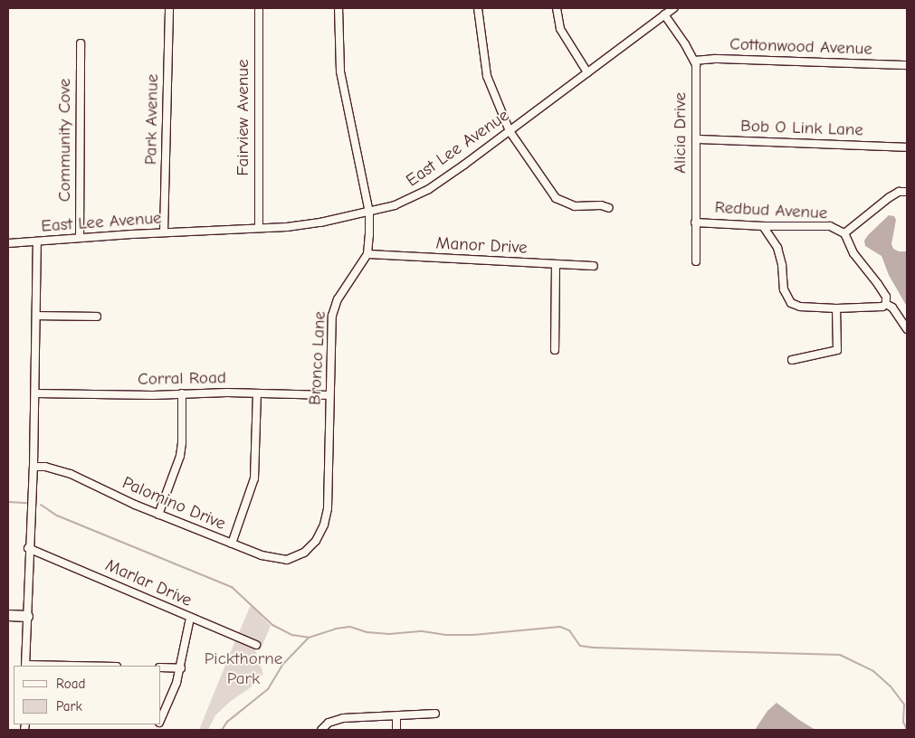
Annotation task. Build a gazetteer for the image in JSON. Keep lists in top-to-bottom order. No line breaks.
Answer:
{"streets":{"street":["Cottonwood Avenue","Fairview Avenue","Park Avenue","Bob O Link Lane","Alicia Drive","Community Cove","East Lee Avenue","Redbud Avenue","Manor Drive","Bronco Lane","Corral Road","Palomino Drive","Marlar Drive"]},"crossings":[["Cottonwood Avenue","Alicia Drive"],["Fairview Avenue","East Lee Avenue"],["Park Avenue","East Lee Avenue"],["Bob O Link Lane","Alicia Drive"],["Alicia Drive","Redbud Avenue"],["Community Cove","East Lee Avenue"],["East Lee Avenue","Bronco Lane"],["Manor Drive","Bronco Lane"],["Bronco Lane","Corral Road"],["Bronco Lane","Palomino Drive"]],"parks":["Pickthorne Park"],"legend":["Road","Park"]}
